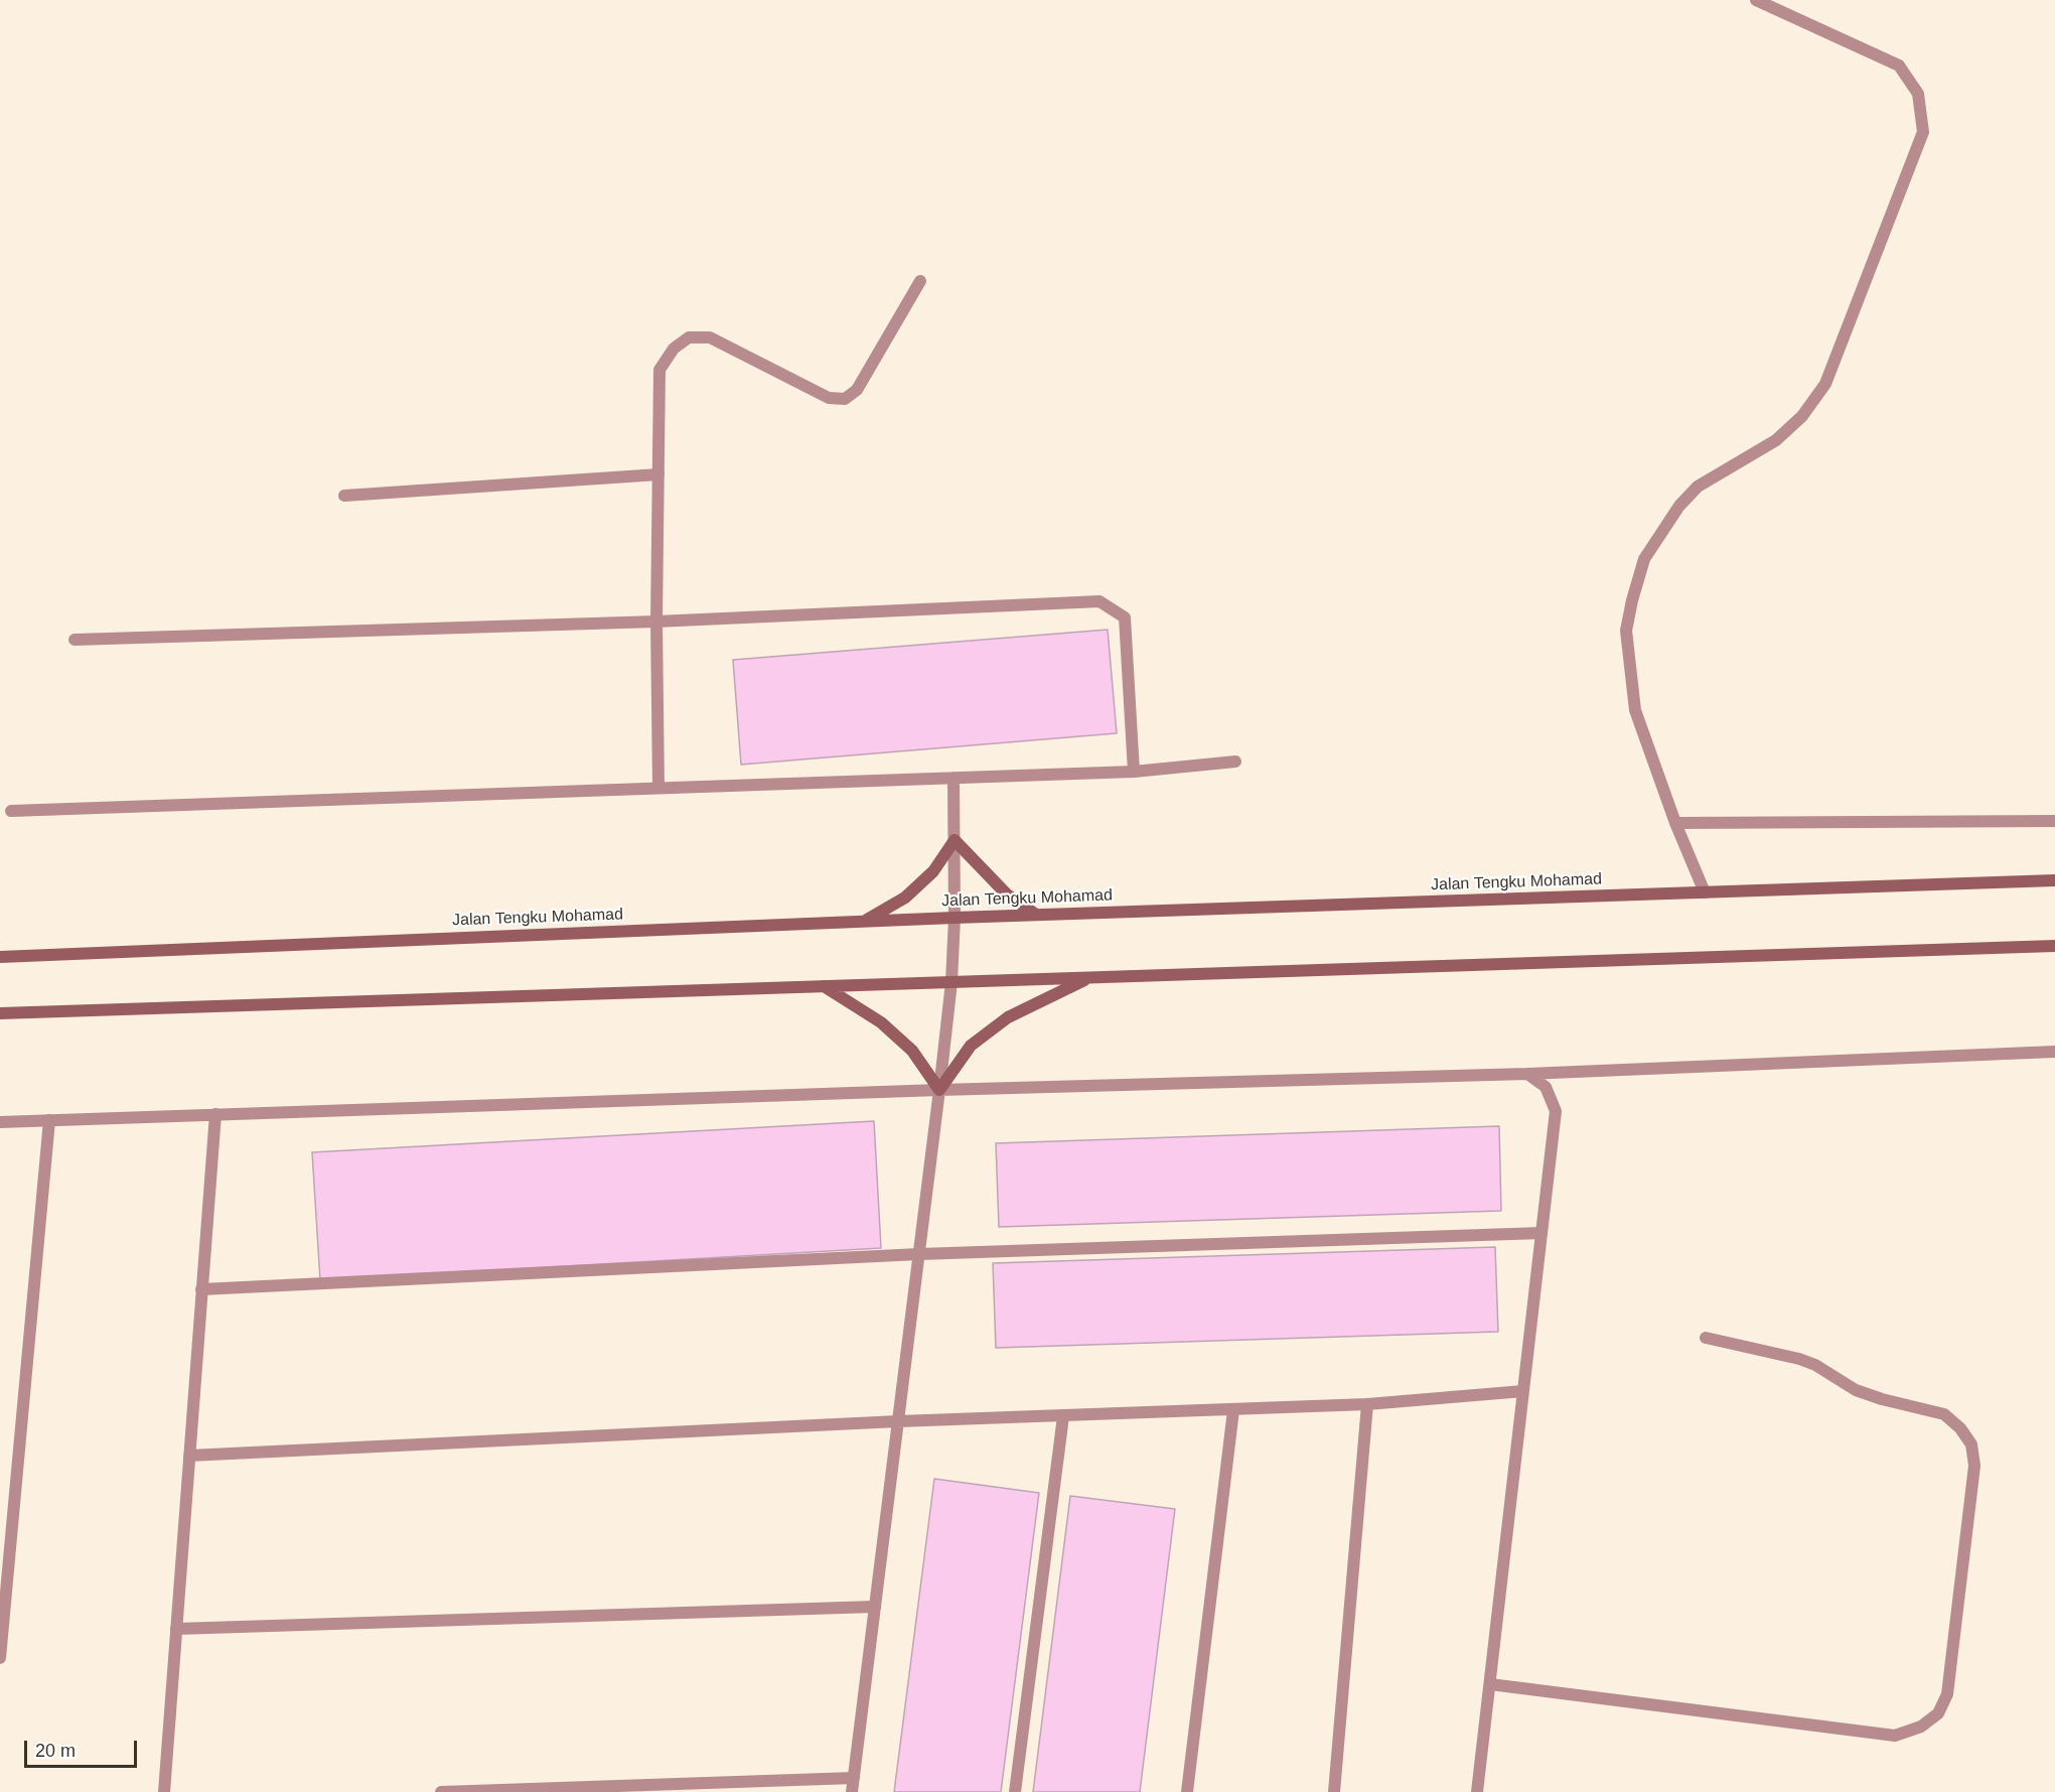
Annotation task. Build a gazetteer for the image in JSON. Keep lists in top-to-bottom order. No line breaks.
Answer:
{"streets":{"main road":["Jalan Tengku Mohamad"]},"scale_bar":"20 m"}
